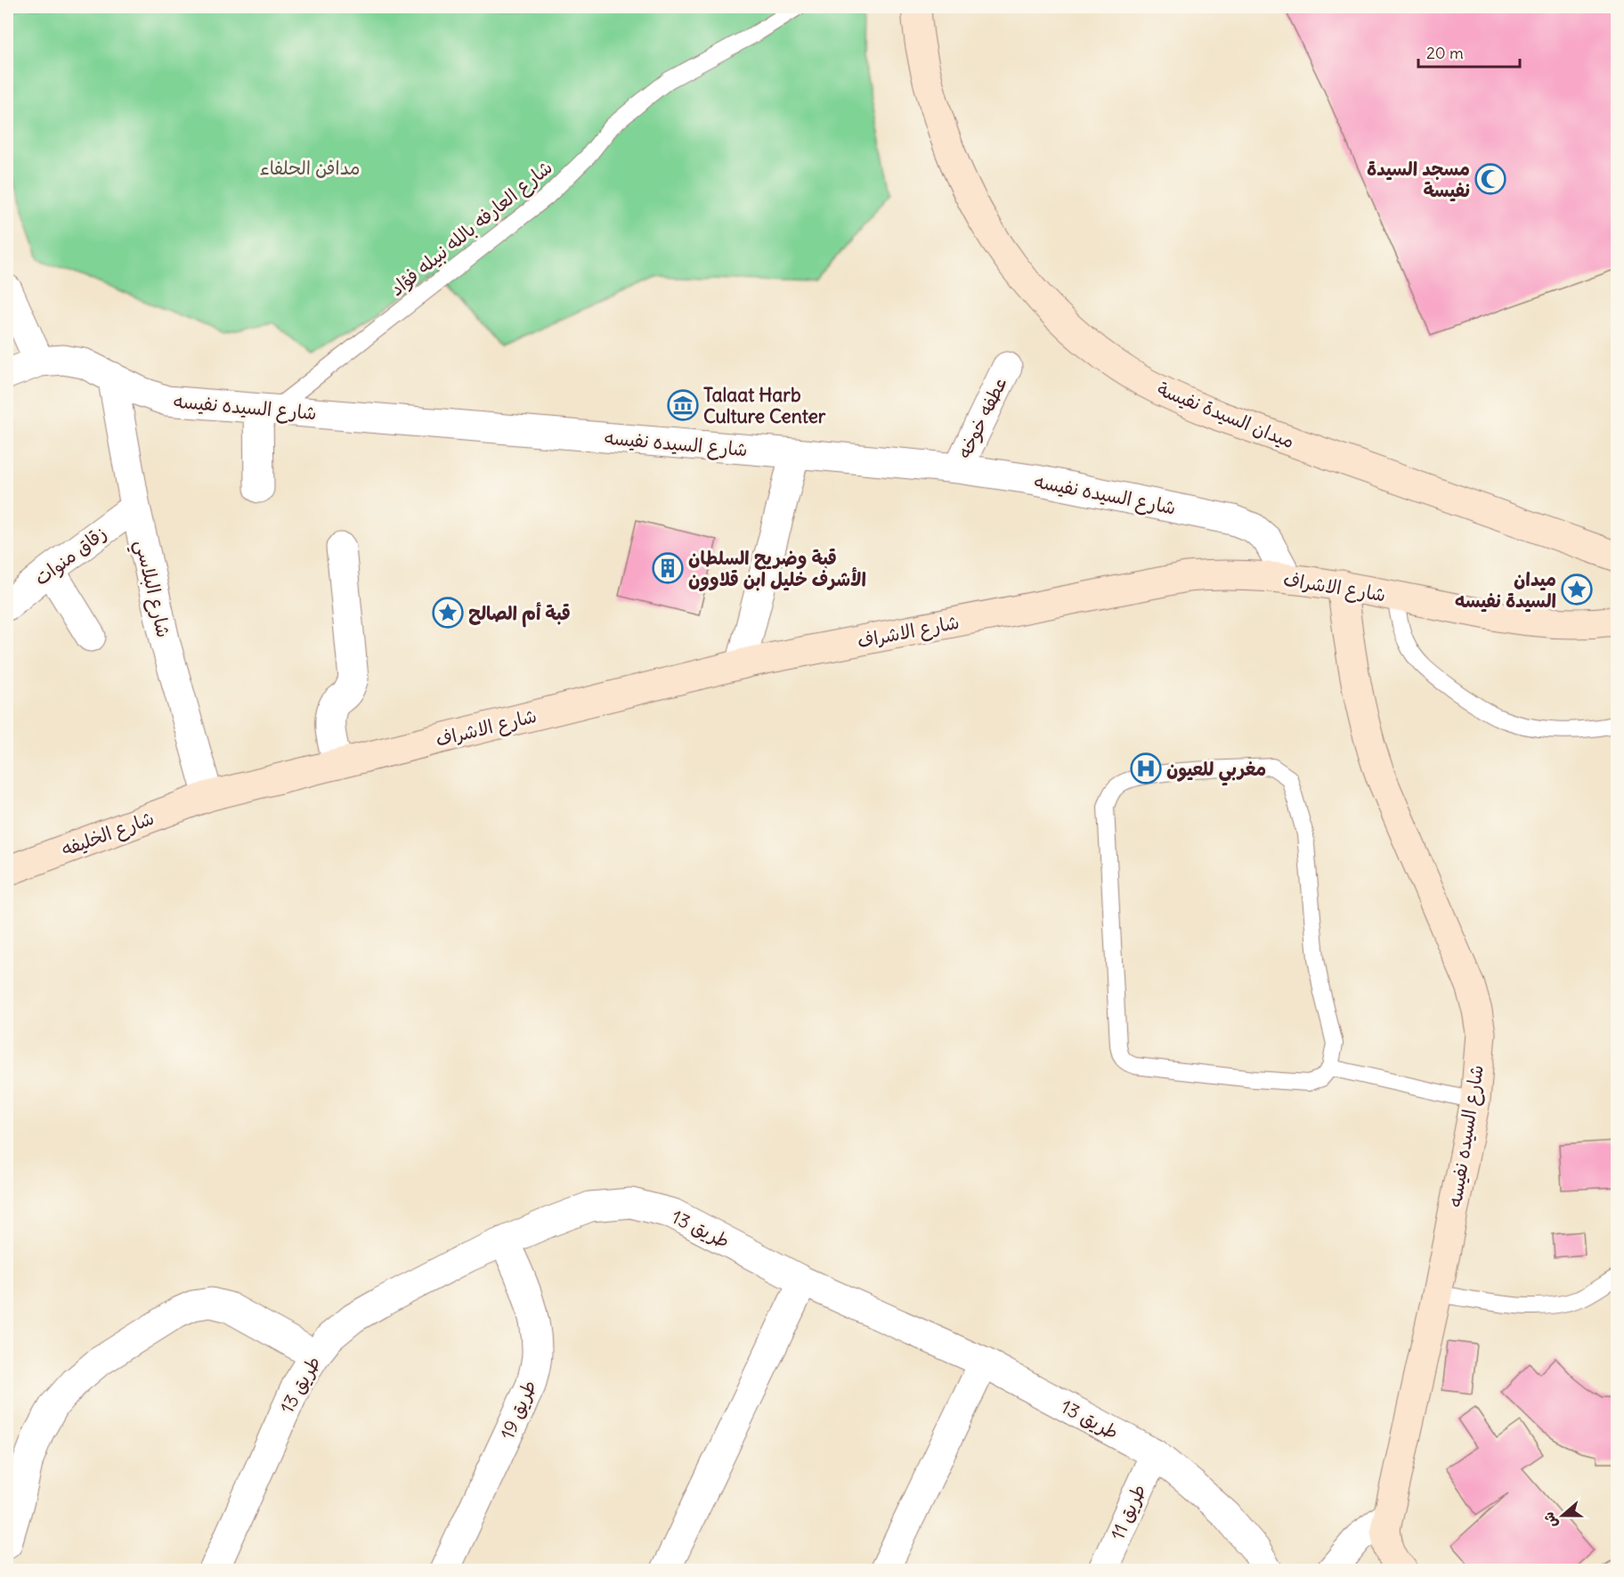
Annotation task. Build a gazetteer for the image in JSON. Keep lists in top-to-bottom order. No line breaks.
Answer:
{"streets":{"street":["شارع السيده نفيسه","ميدان السيدة نفيسة","عطفه خوخه","زقاق منوات","شارع الاشراف","شارع البلاسي","شارع الخليفه","طريق 13","طريق 19","طريق 11"],"lane":["شارع العارفه بالله نبيله فؤاد"]},"crossings":[["شارع العارفه بالله نبيله فؤاد","شارع السيده نفيسه"],["شارع السيده نفيسه","عطفه خوخه"],["شارع السيده نفيسه","شارع الاشراف"],["شارع السيده نفيسه","شارع البلاسي"],["زقاق منوات","شارع البلاسي"],["شارع الاشراف","شارع البلاسي"],["شارع الاشراف","شارع الخليفه"],["شارع البلاسي","شارع الخليفه"],["طريق 13","طريق 19"],["طريق 13","طريق 11"]],"parks":["مدافن الحلفاء"],"places":{"mosque":["مسجد السيدة نفيسة"],"museum":["Talaat Harb Culture Center"],"building":["قبة وضريح السلطان الأشرف خليل ابن قلاوون"],"place":["ميدان السيدة نفيسه","قبة أم الصالح"],"hospital":["مغربي للعيون"]},"scale_bar":"20 m","north":"left"}
